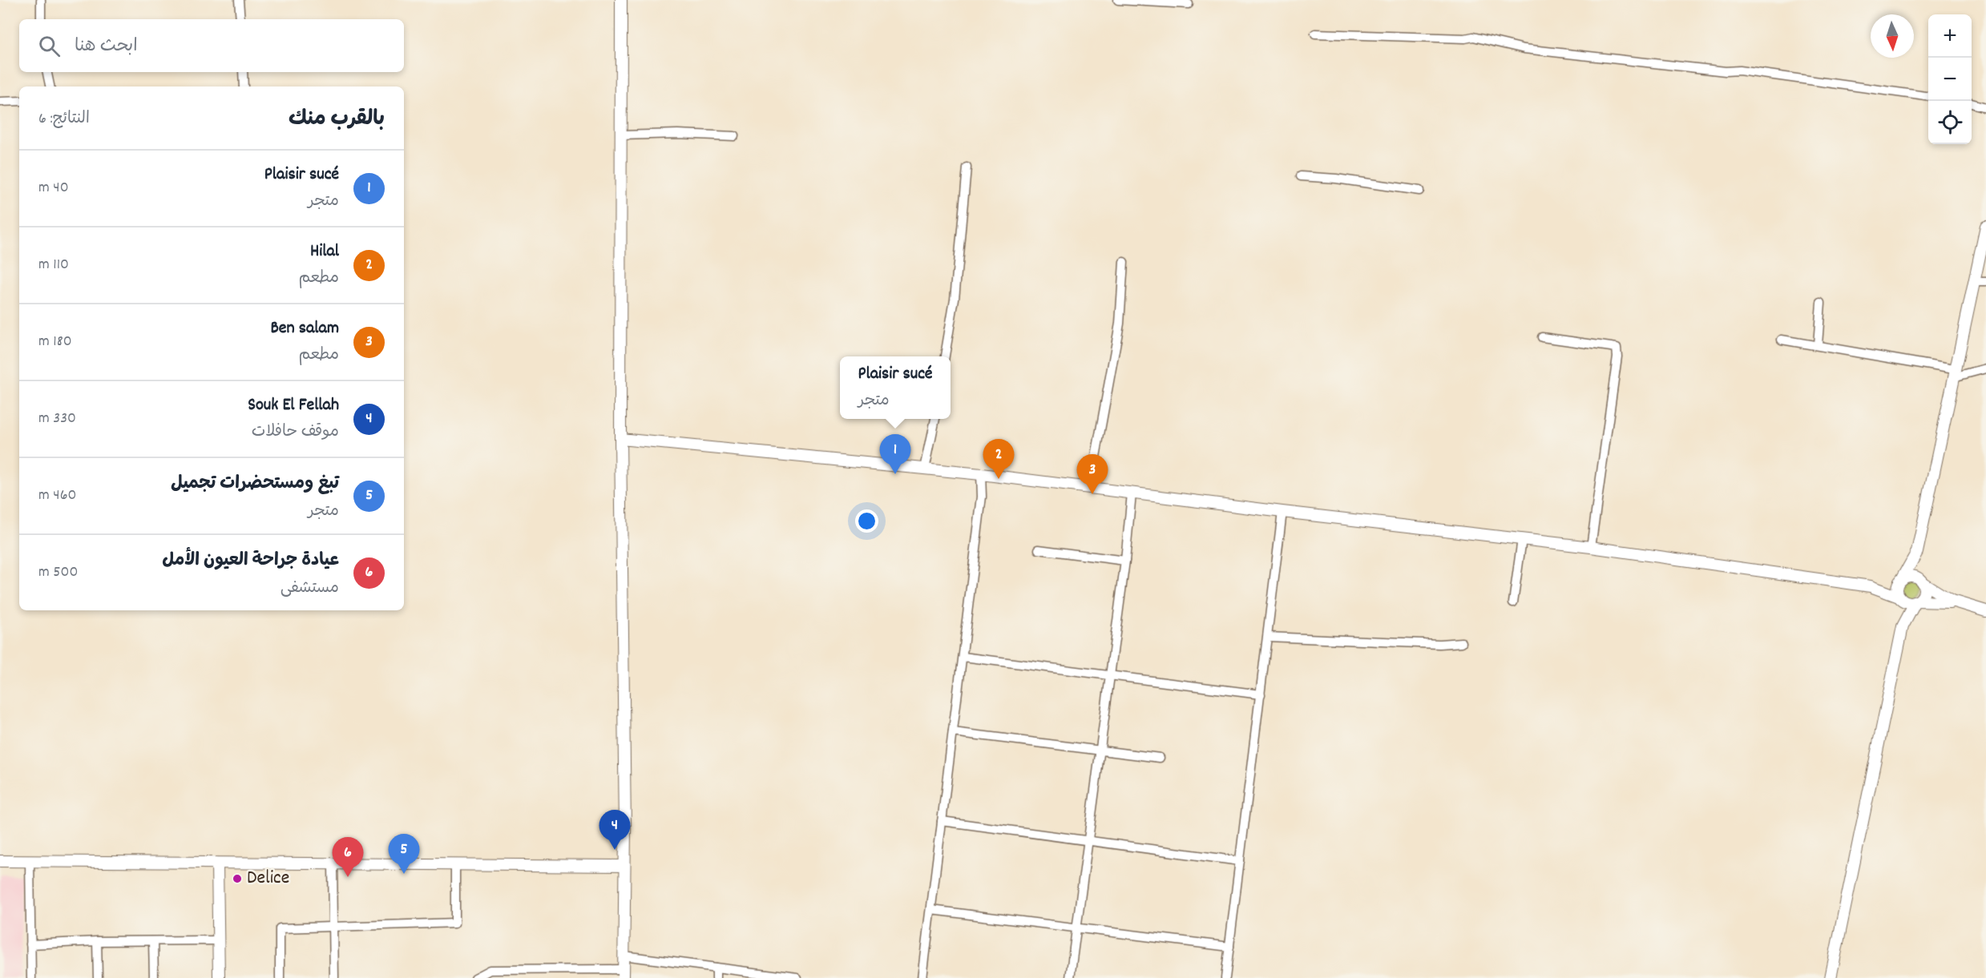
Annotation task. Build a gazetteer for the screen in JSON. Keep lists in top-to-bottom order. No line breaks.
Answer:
{"places":["Delice"],"north":"bottom","page":{"map_buttons":["+","−"],"search":"ابحث هنا","heading":["بالقرب منك","النتائج: 6"],"list":[{"mark":"1","name":"Plaisir sucé","note":"متجر","value":"40 m"},{"mark":"2","name":"Hilal","note":"مطعم","value":"110 m"},{"mark":"3","name":"Ben salam","note":"مطعم","value":"180 m"},{"mark":"4","name":"Souk El Fellah","note":"موقف حافلات","value":"330 m"},{"mark":"5","name":"تبغ ومستحضرات تجميل","note":"متجر","value":"460 m"},{"mark":"6","name":"عيادة جراحة العيون الأمل","note":"مستشفى","value":"500 m"}],"popup":["Plaisir sucé","متجر"],"pins":["1","2","3","4","5","6"]}}
